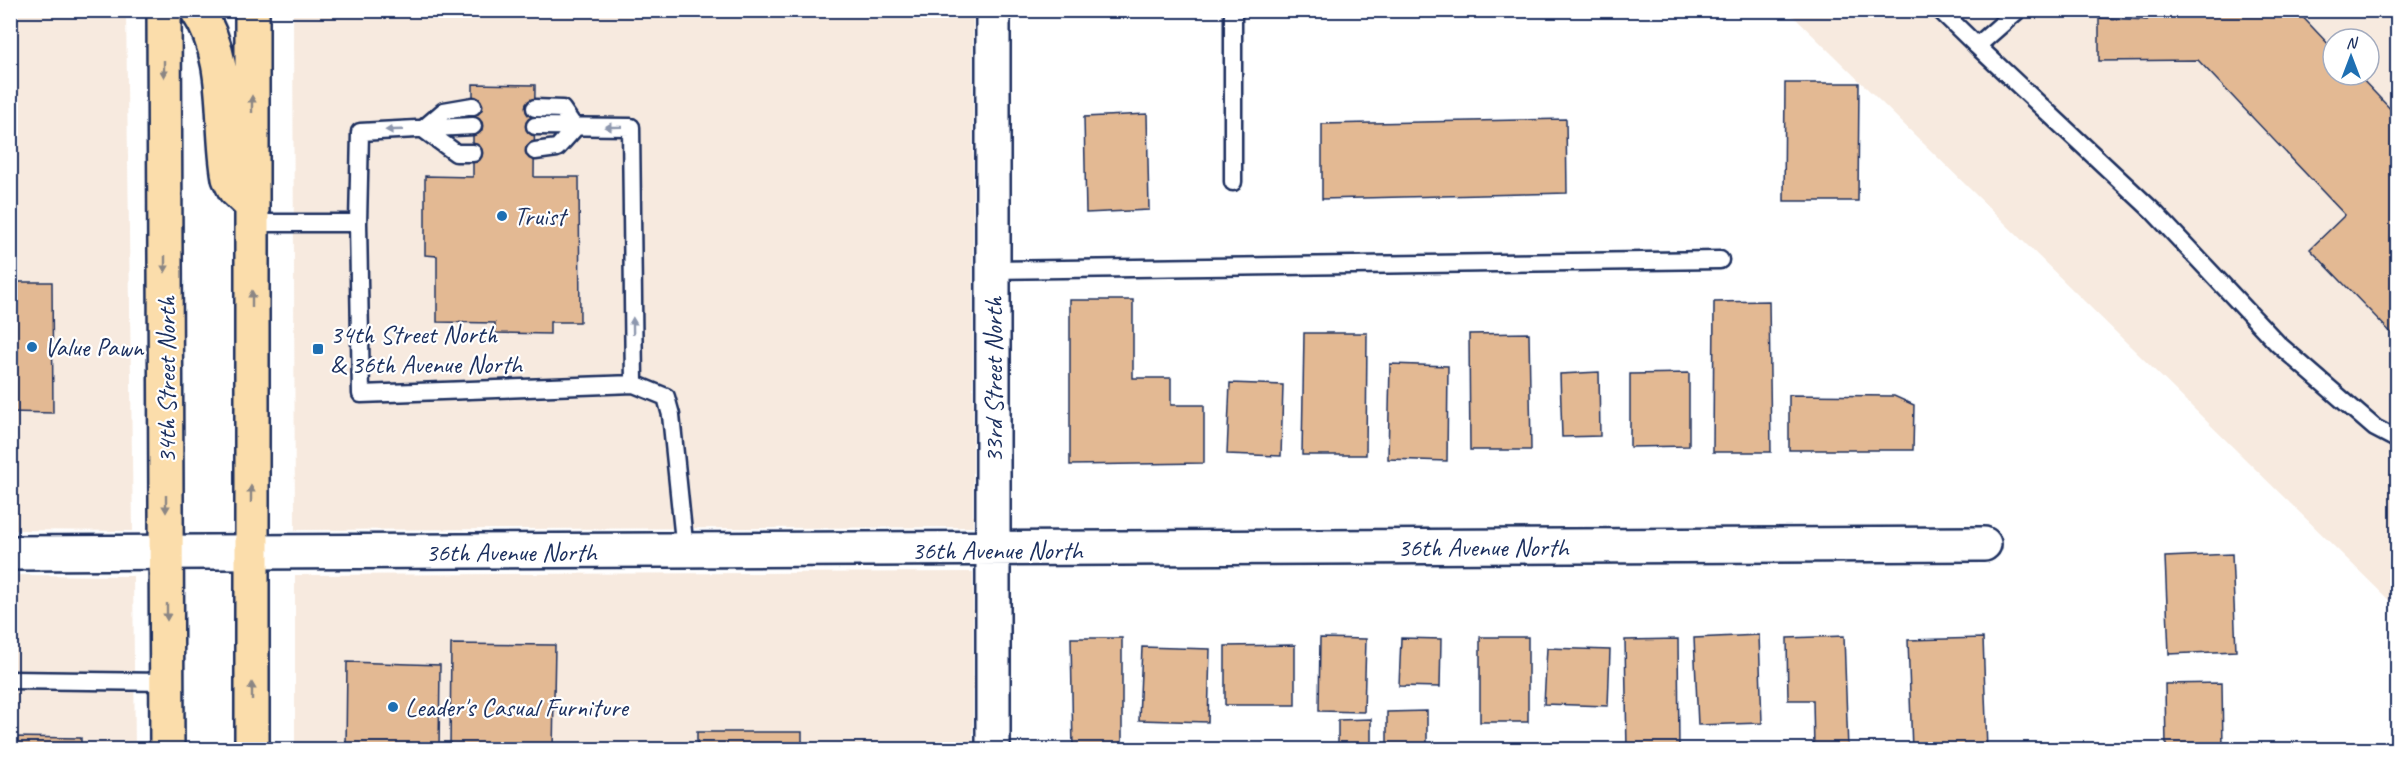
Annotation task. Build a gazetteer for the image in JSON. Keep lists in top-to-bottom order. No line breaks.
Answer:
{"streets":{"highway":["34th Street North"],"street":["33rd Street North","36th Avenue North"]},"crossings":[["34th Street North","36th Avenue North"],["33rd Street North","36th Avenue North"]],"places":{"other":["Truist","Value Pawn","Leader's Casual Furniture"],"transit":["34th Street North & 36th Avenue North"]},"north":"top"}
